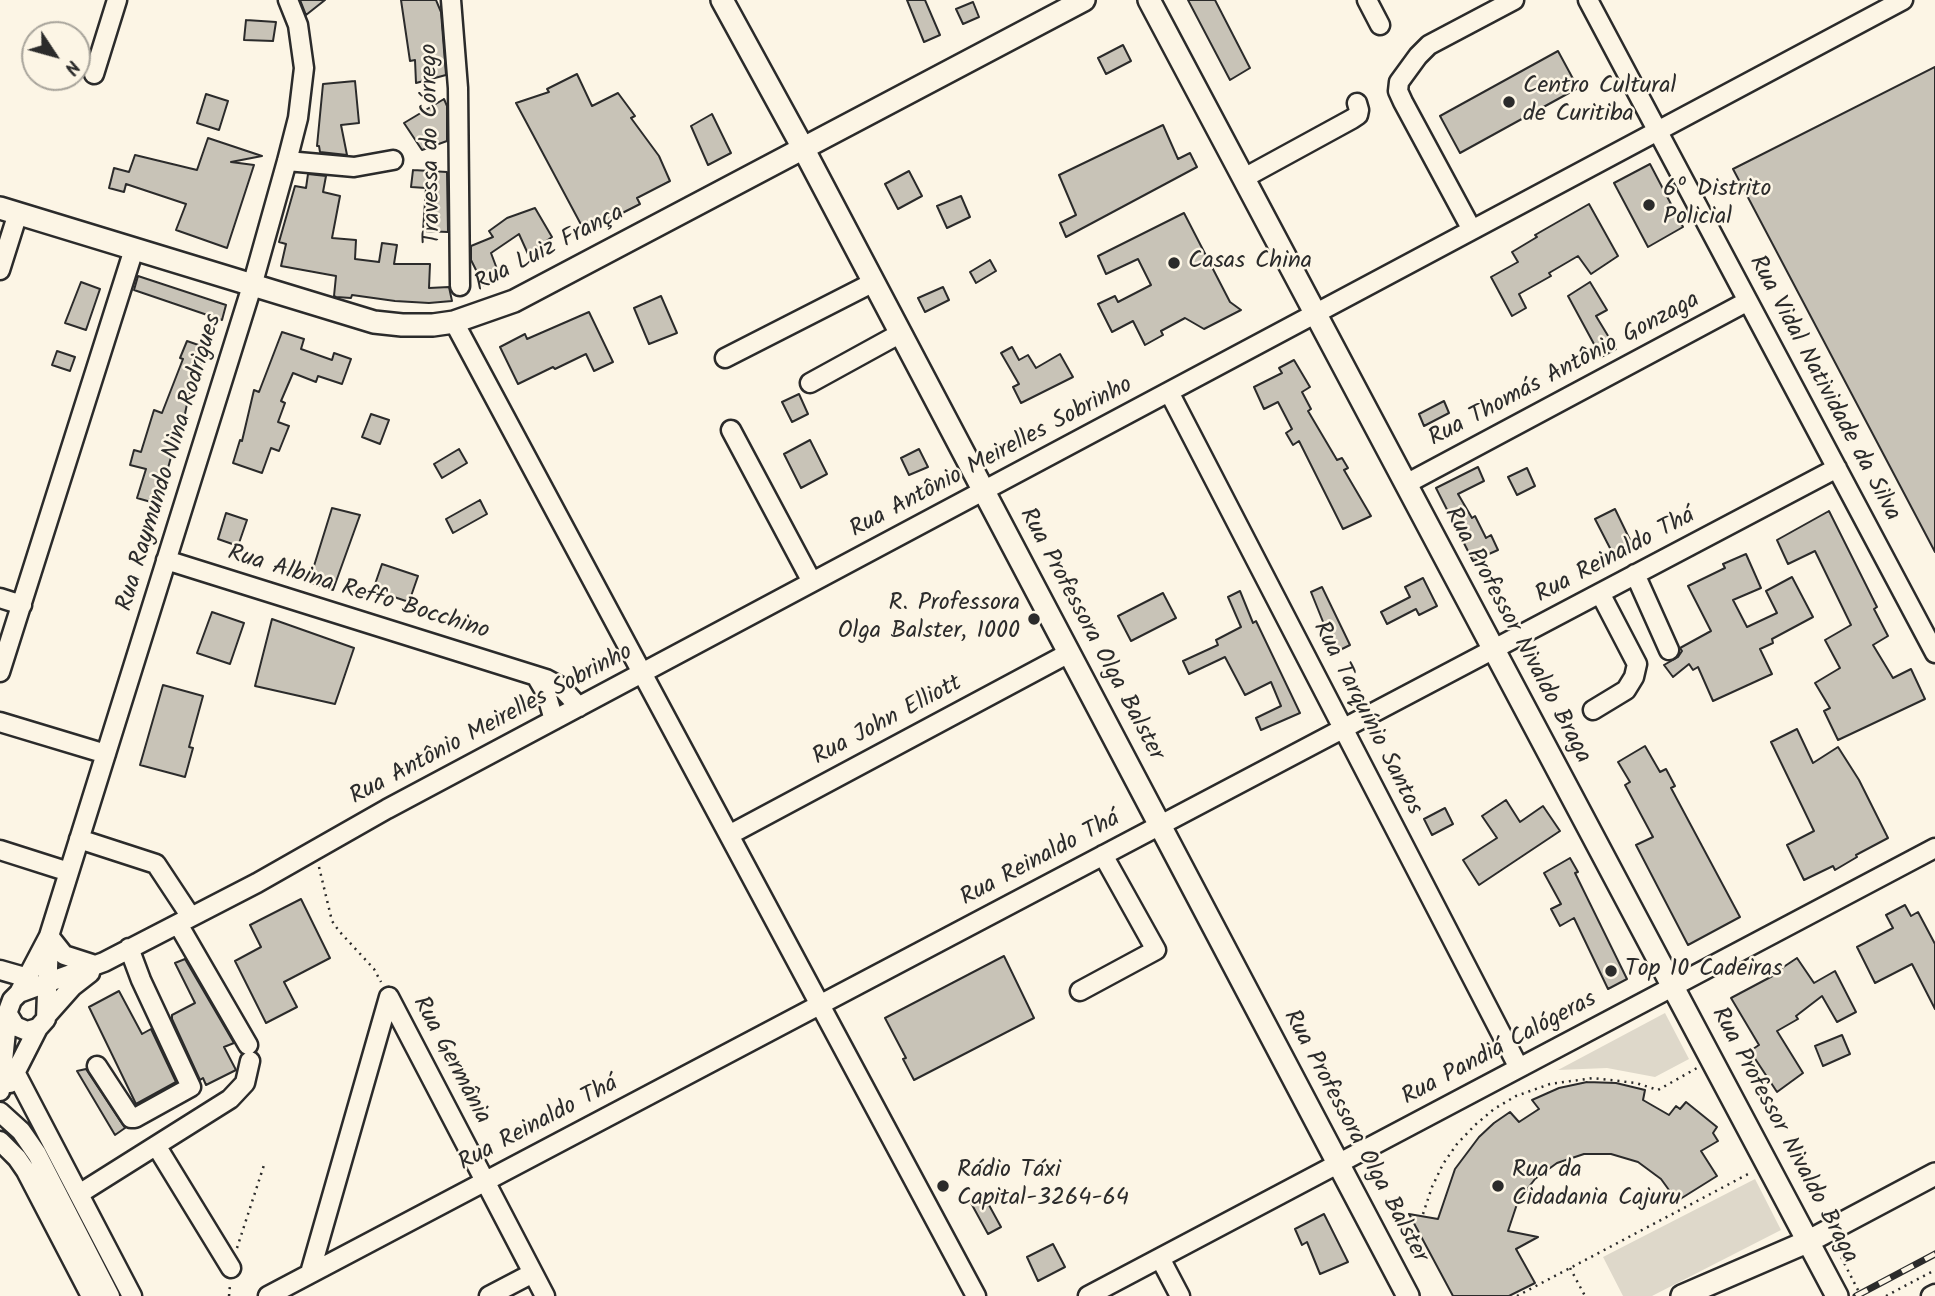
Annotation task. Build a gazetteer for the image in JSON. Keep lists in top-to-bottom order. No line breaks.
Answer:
{"streets":{"main road":["Rua Luiz França","Rua Professora Olga Balster","Rua Professor Nivaldo Braga"],"street":["Travessa do Córrego","Rua Thomás Antônio Gonzaga","Rua Vidal Natividade da Silva","Rua Antônio Meirelles Sobrinho","Rua Raymundo Nina Rodrigues","Rua Reinaldo Thá","Rua Albina Reffo Bocchino","Rua Tarquínio Santos","Rua John Elliott","Rua Pandiá Calógeras","Rua Germânia"]},"crossings":[["Rua Luiz França","Rua Raymundo Nina Rodrigues"],["Rua Luiz França","Rua Professora Olga Balster"],["Rua Thomás Antônio Gonzaga","Rua Vidal Natividade da Silva"],["Rua Thomás Antônio Gonzaga","Rua Professor Nivaldo Braga"],["Rua Vidal Natividade da Silva","Rua Antônio Meirelles Sobrinho"],["Rua Vidal Natividade da Silva","Rua Reinaldo Thá"],["Rua Antônio Meirelles Sobrinho","Rua Raymundo Nina Rodrigues"],["Rua Antônio Meirelles Sobrinho","Rua Albina Reffo Bocchino"],["Rua Antônio Meirelles Sobrinho","Rua Professora Olga Balster"],["Rua Antônio Meirelles Sobrinho","Rua Professor Nivaldo Braga"],["Rua Antônio Meirelles Sobrinho","Rua Tarquínio Santos"],["Rua Raymundo Nina Rodrigues","Rua Albina Reffo Bocchino"],["Rua Reinaldo Thá","Rua Professora Olga Balster"],["Rua Reinaldo Thá","Rua Professor Nivaldo Braga"],["Rua Reinaldo Thá","Rua Tarquínio Santos"],["Rua Reinaldo Thá","Rua Germânia"],["Rua Professora Olga Balster","Rua John Elliott"],["Rua Professora Olga Balster","Rua Pandiá Calógeras"],["Rua Professor Nivaldo Braga","Rua Pandiá Calógeras"],["Rua Tarquínio Santos","Rua Pandiá Calógeras"]],"places":["Centro Cultural de Curitiba","6º Distrito Policial","Casas China","R. Professora Olga Balster, 1000","Top 10 Cadeiras","Rádio Táxi Capital-3264-64","Rua da Cidadania Cajuru"],"north":"bottom right"}
